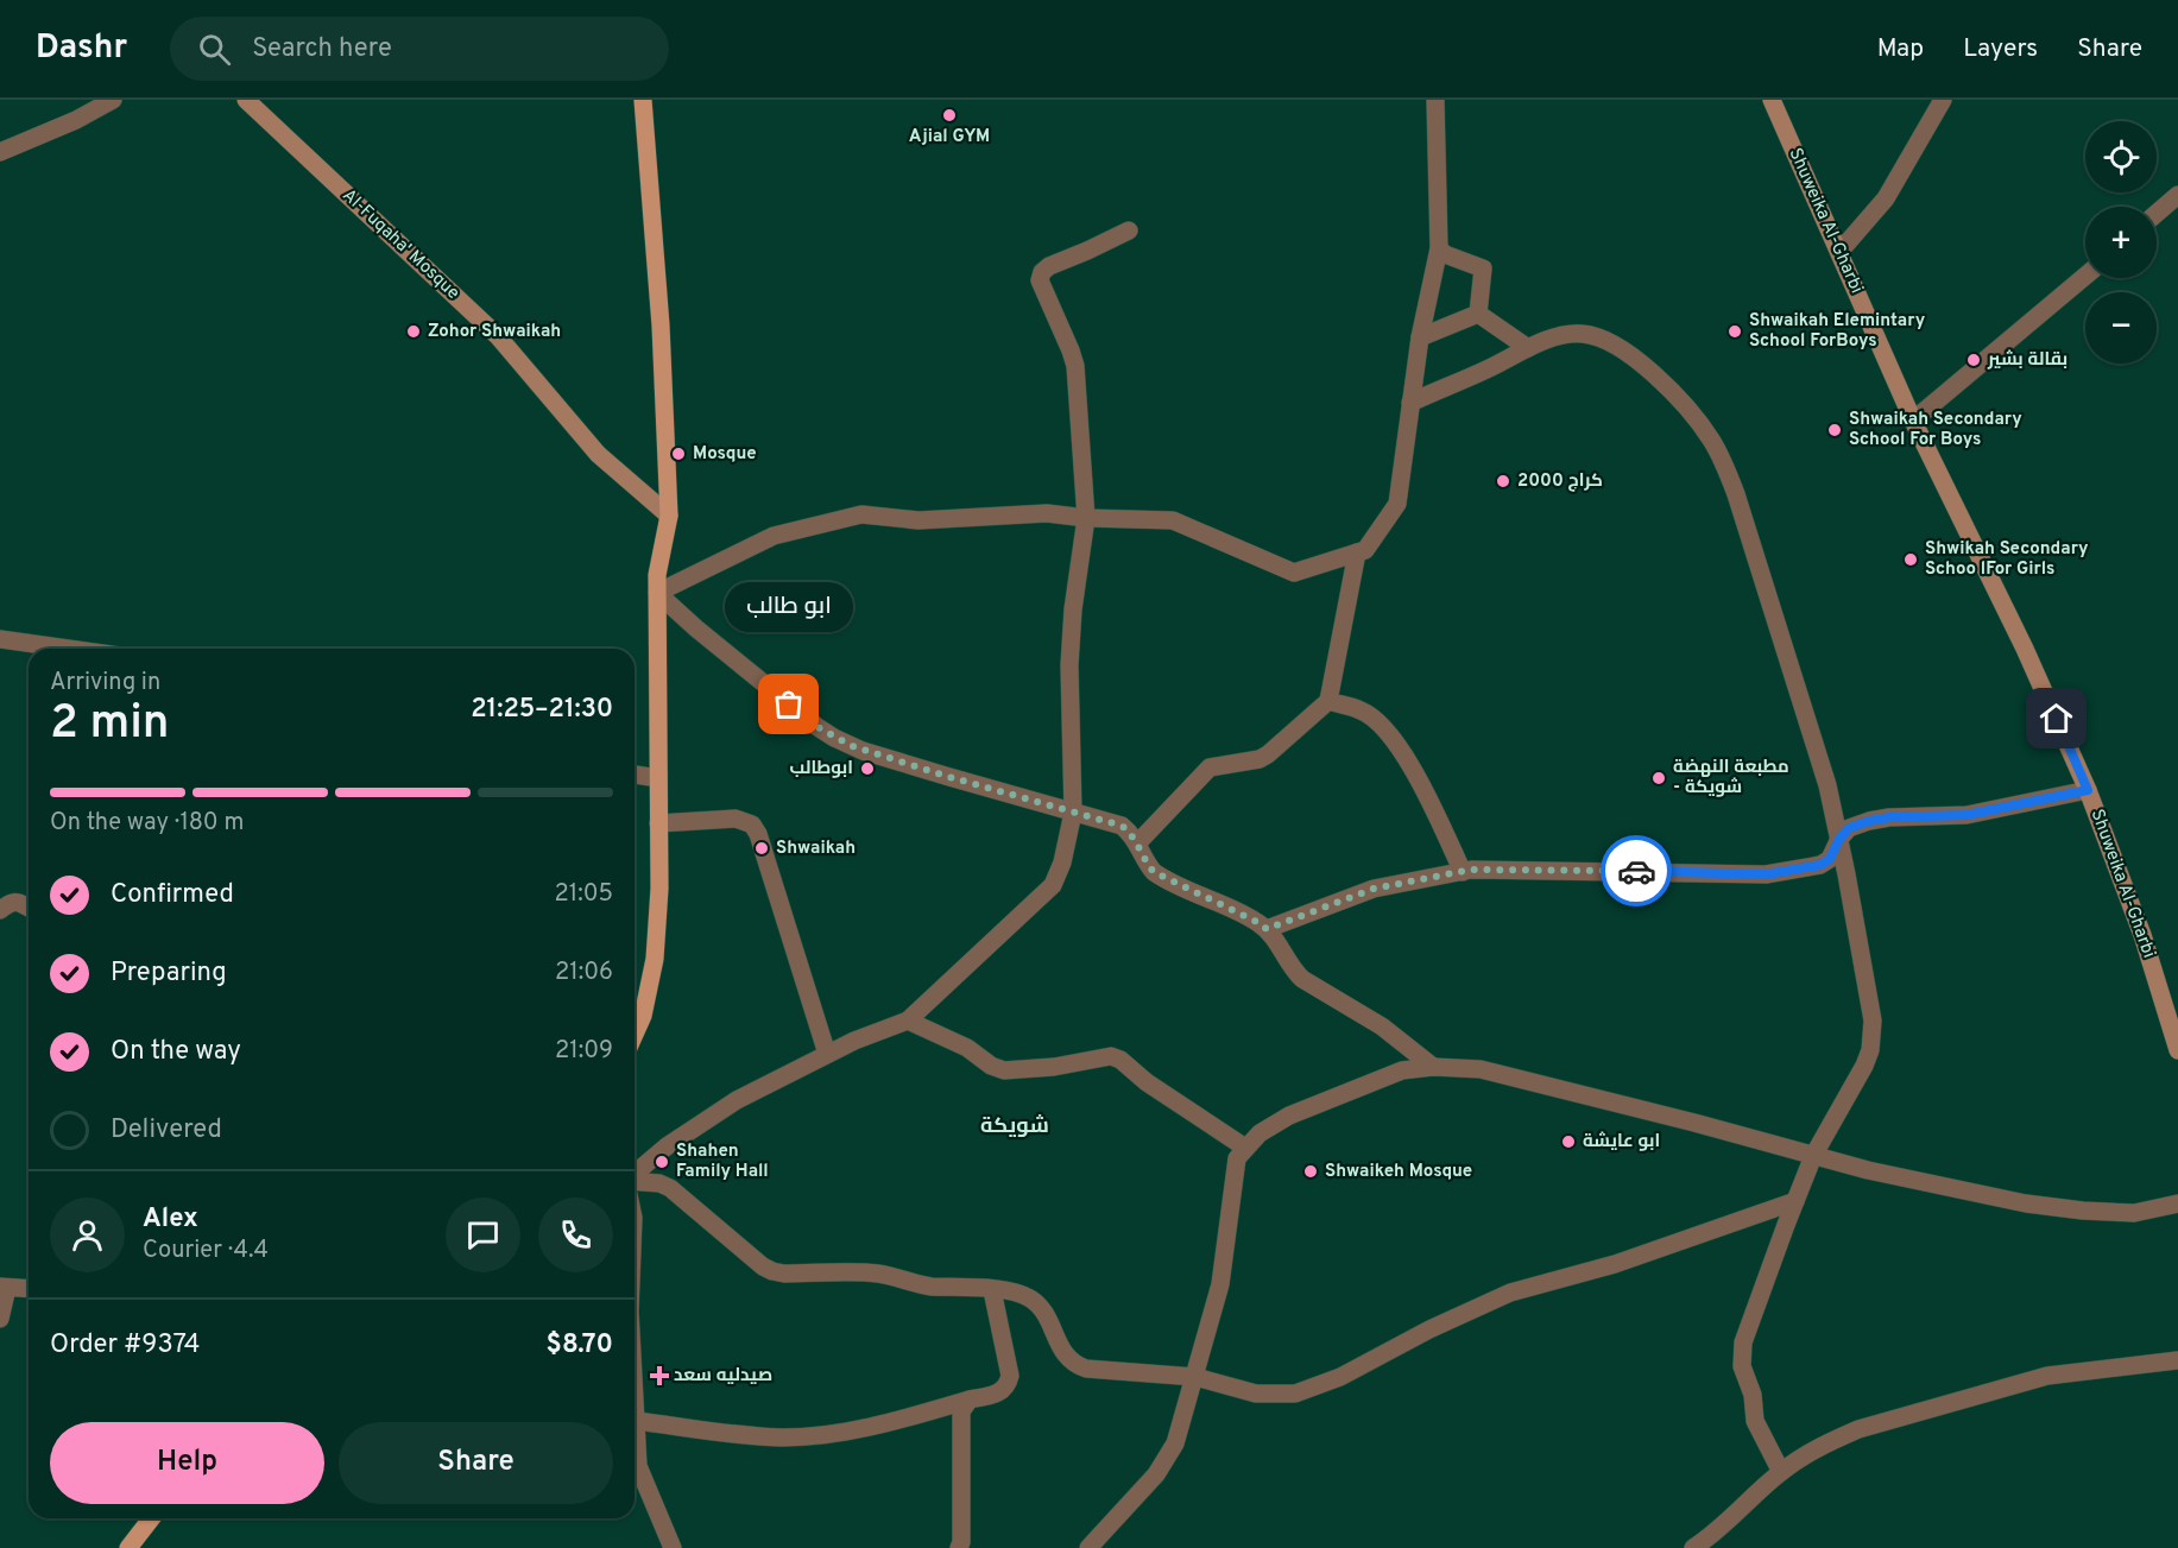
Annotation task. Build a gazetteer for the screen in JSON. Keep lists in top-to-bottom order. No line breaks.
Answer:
{"streets":{"street":["Shuweika Al-Gharbi","Al-Fuqaha' Mosque"]},"districts":["شويكة"],"places":{"other":["Ajial GYM","Zohor Shwaikah","Shwaikah Elemintary School ForBoys","بقالة بشير","Shwaikah Secondary School For Boys","Mosque","كراج 2000","Shwikah Secondary Schoo lFor Girls","ابو طالب","ابوطالب","مطبعة النهضة - شويكة","Shwaikah","ابو عايشة","Shahen Family Hall","Shwaikeh Mosque"],"health":["صيدليه سعد"]},"page":{"header":"Dashr","search":"Search here","nav":["Map","Layers","Share"],"map_buttons":["+","−"],"bubble":"ابو طالب","heading":["2 min","Arriving in","21:25–21:30"],"panel":["Alex","Courier · 4.4","Order #9374","$8.70"],"bar":"On the way · 180 m","list":[["Confirmed","21:05"],["Preparing","21:06"],["On the way","21:09"],"Delivered"],"buttons":["Help","Share"]}}
